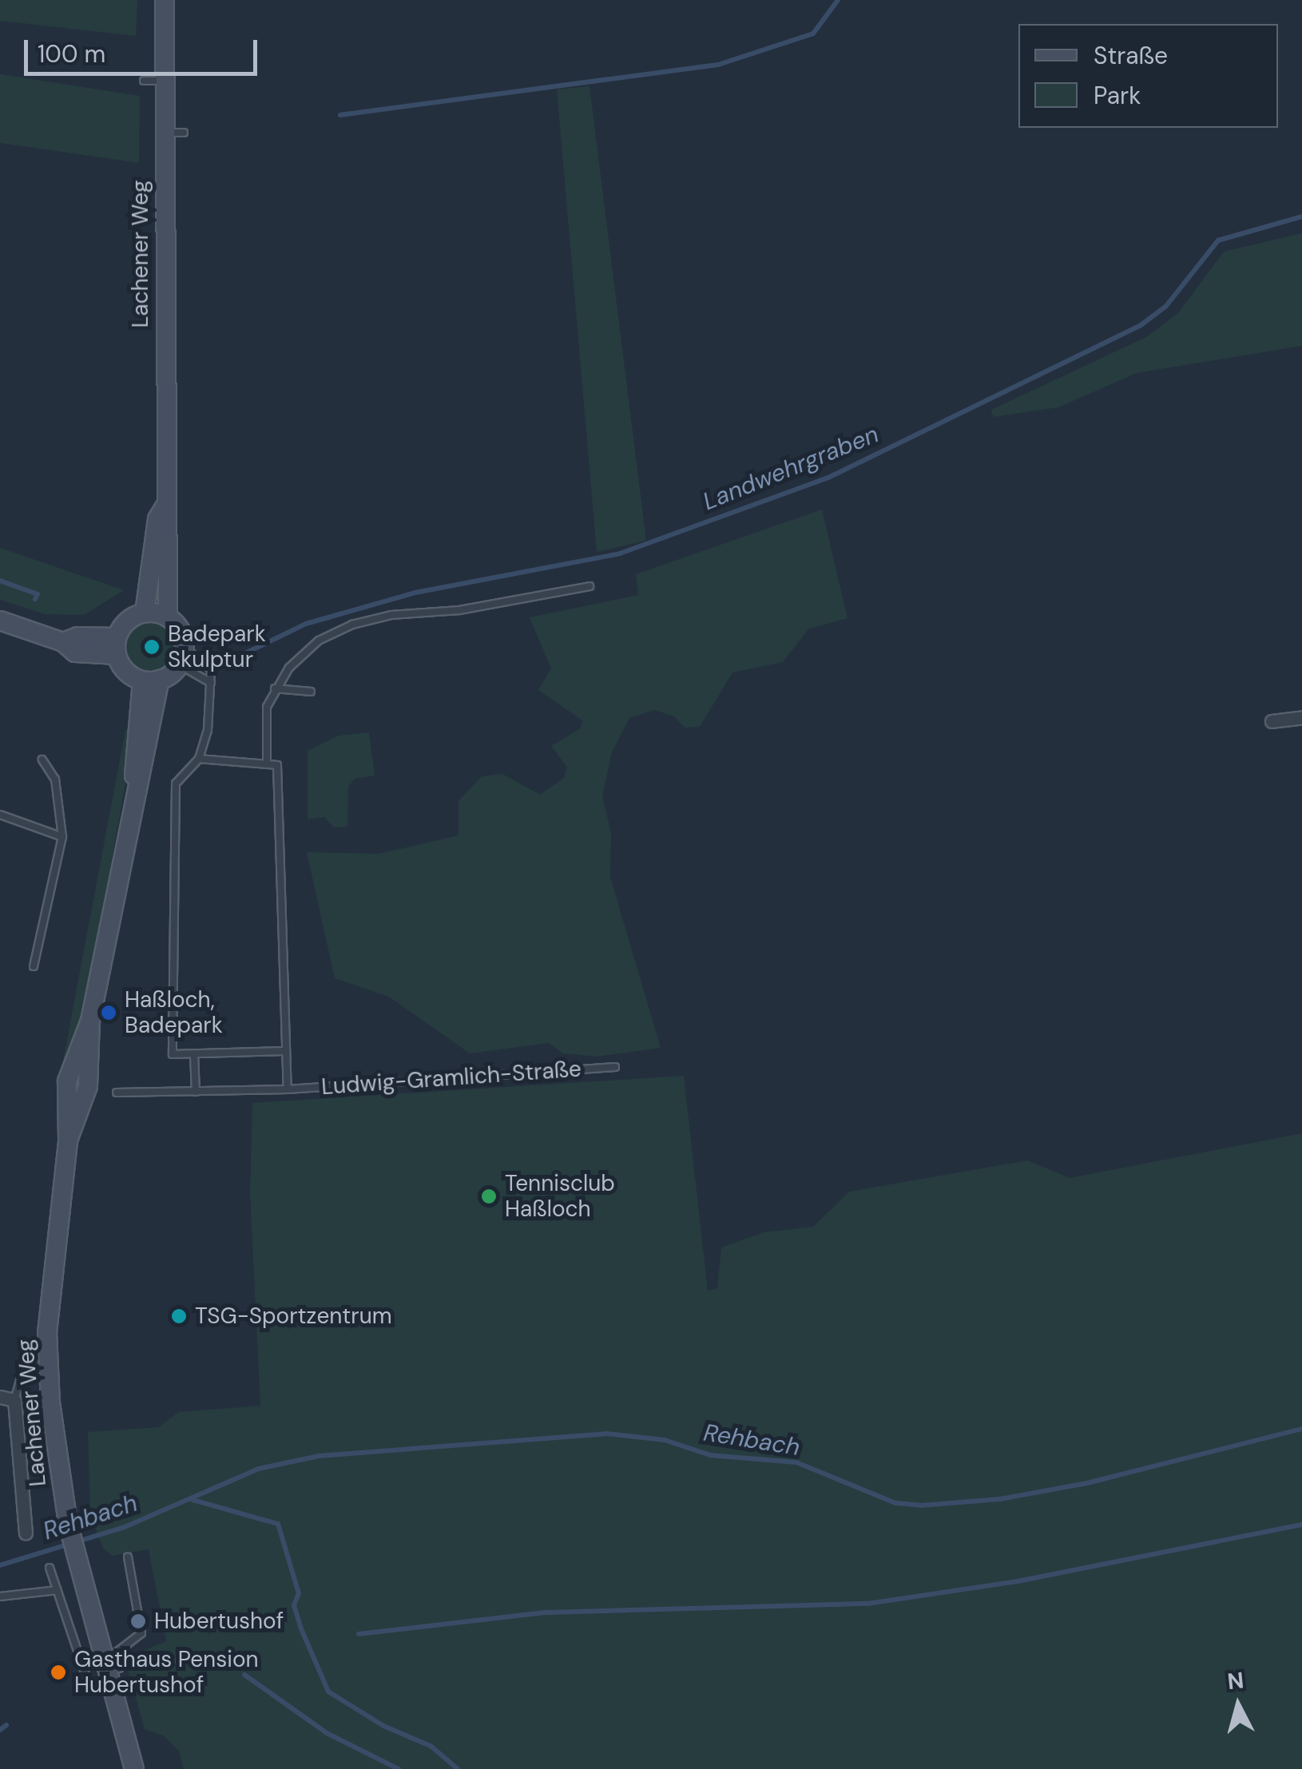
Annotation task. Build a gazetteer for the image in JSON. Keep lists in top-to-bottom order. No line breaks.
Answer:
{"streets":{"main road":["Lachener Weg"],"lane":["Ludwig-Gramlich-Straße"]},"water":["Landwehrgraben","Rehbach"],"places":["Badepark Skulptur","Haßloch, Badepark","Tennisclub Haßloch","TSG-Sportzentrum","Hubertushof","Gasthaus Pension Hubertushof"],"legend":["Straße","Park"],"scale_bar":"100 m","north":"top"}
